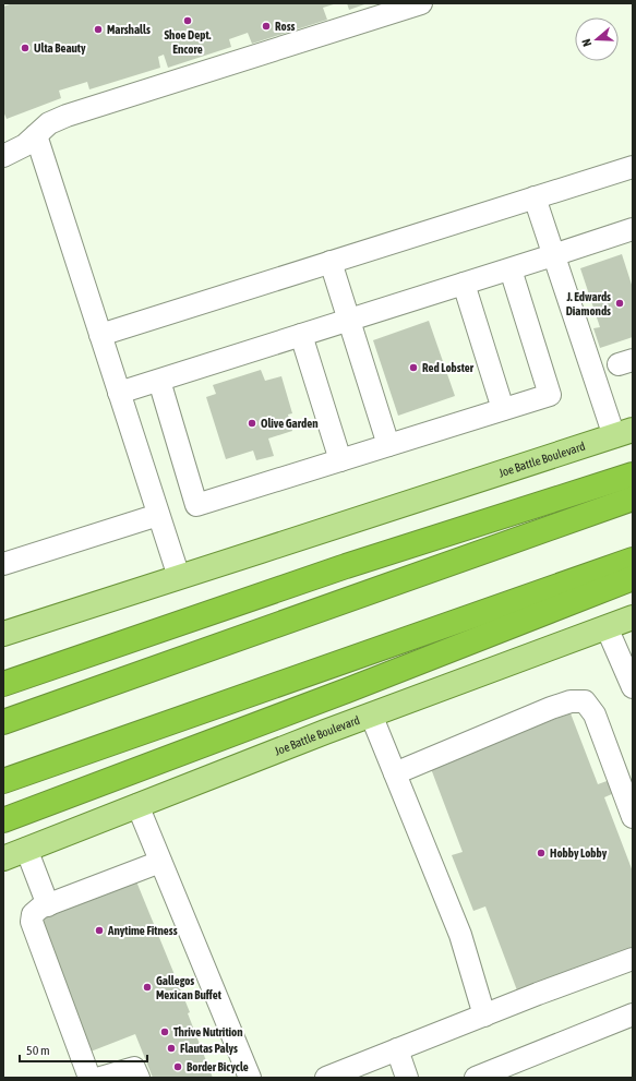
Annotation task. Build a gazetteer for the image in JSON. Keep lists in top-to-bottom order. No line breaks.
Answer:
{"streets":{"main road":["Joe Battle Boulevard"]},"places":["Shoe Dept. Encore","Ross","Marshalls","Ulta Beauty","J. Edwards Diamonds","Red Lobster","Olive Garden","Hobby Lobby","Anytime Fitness","Gallegos Mexican Buffet","Thrive Nutrition","Flautas Palys","Border Bicycle"],"scale_bar":"50 m","north":"left"}
